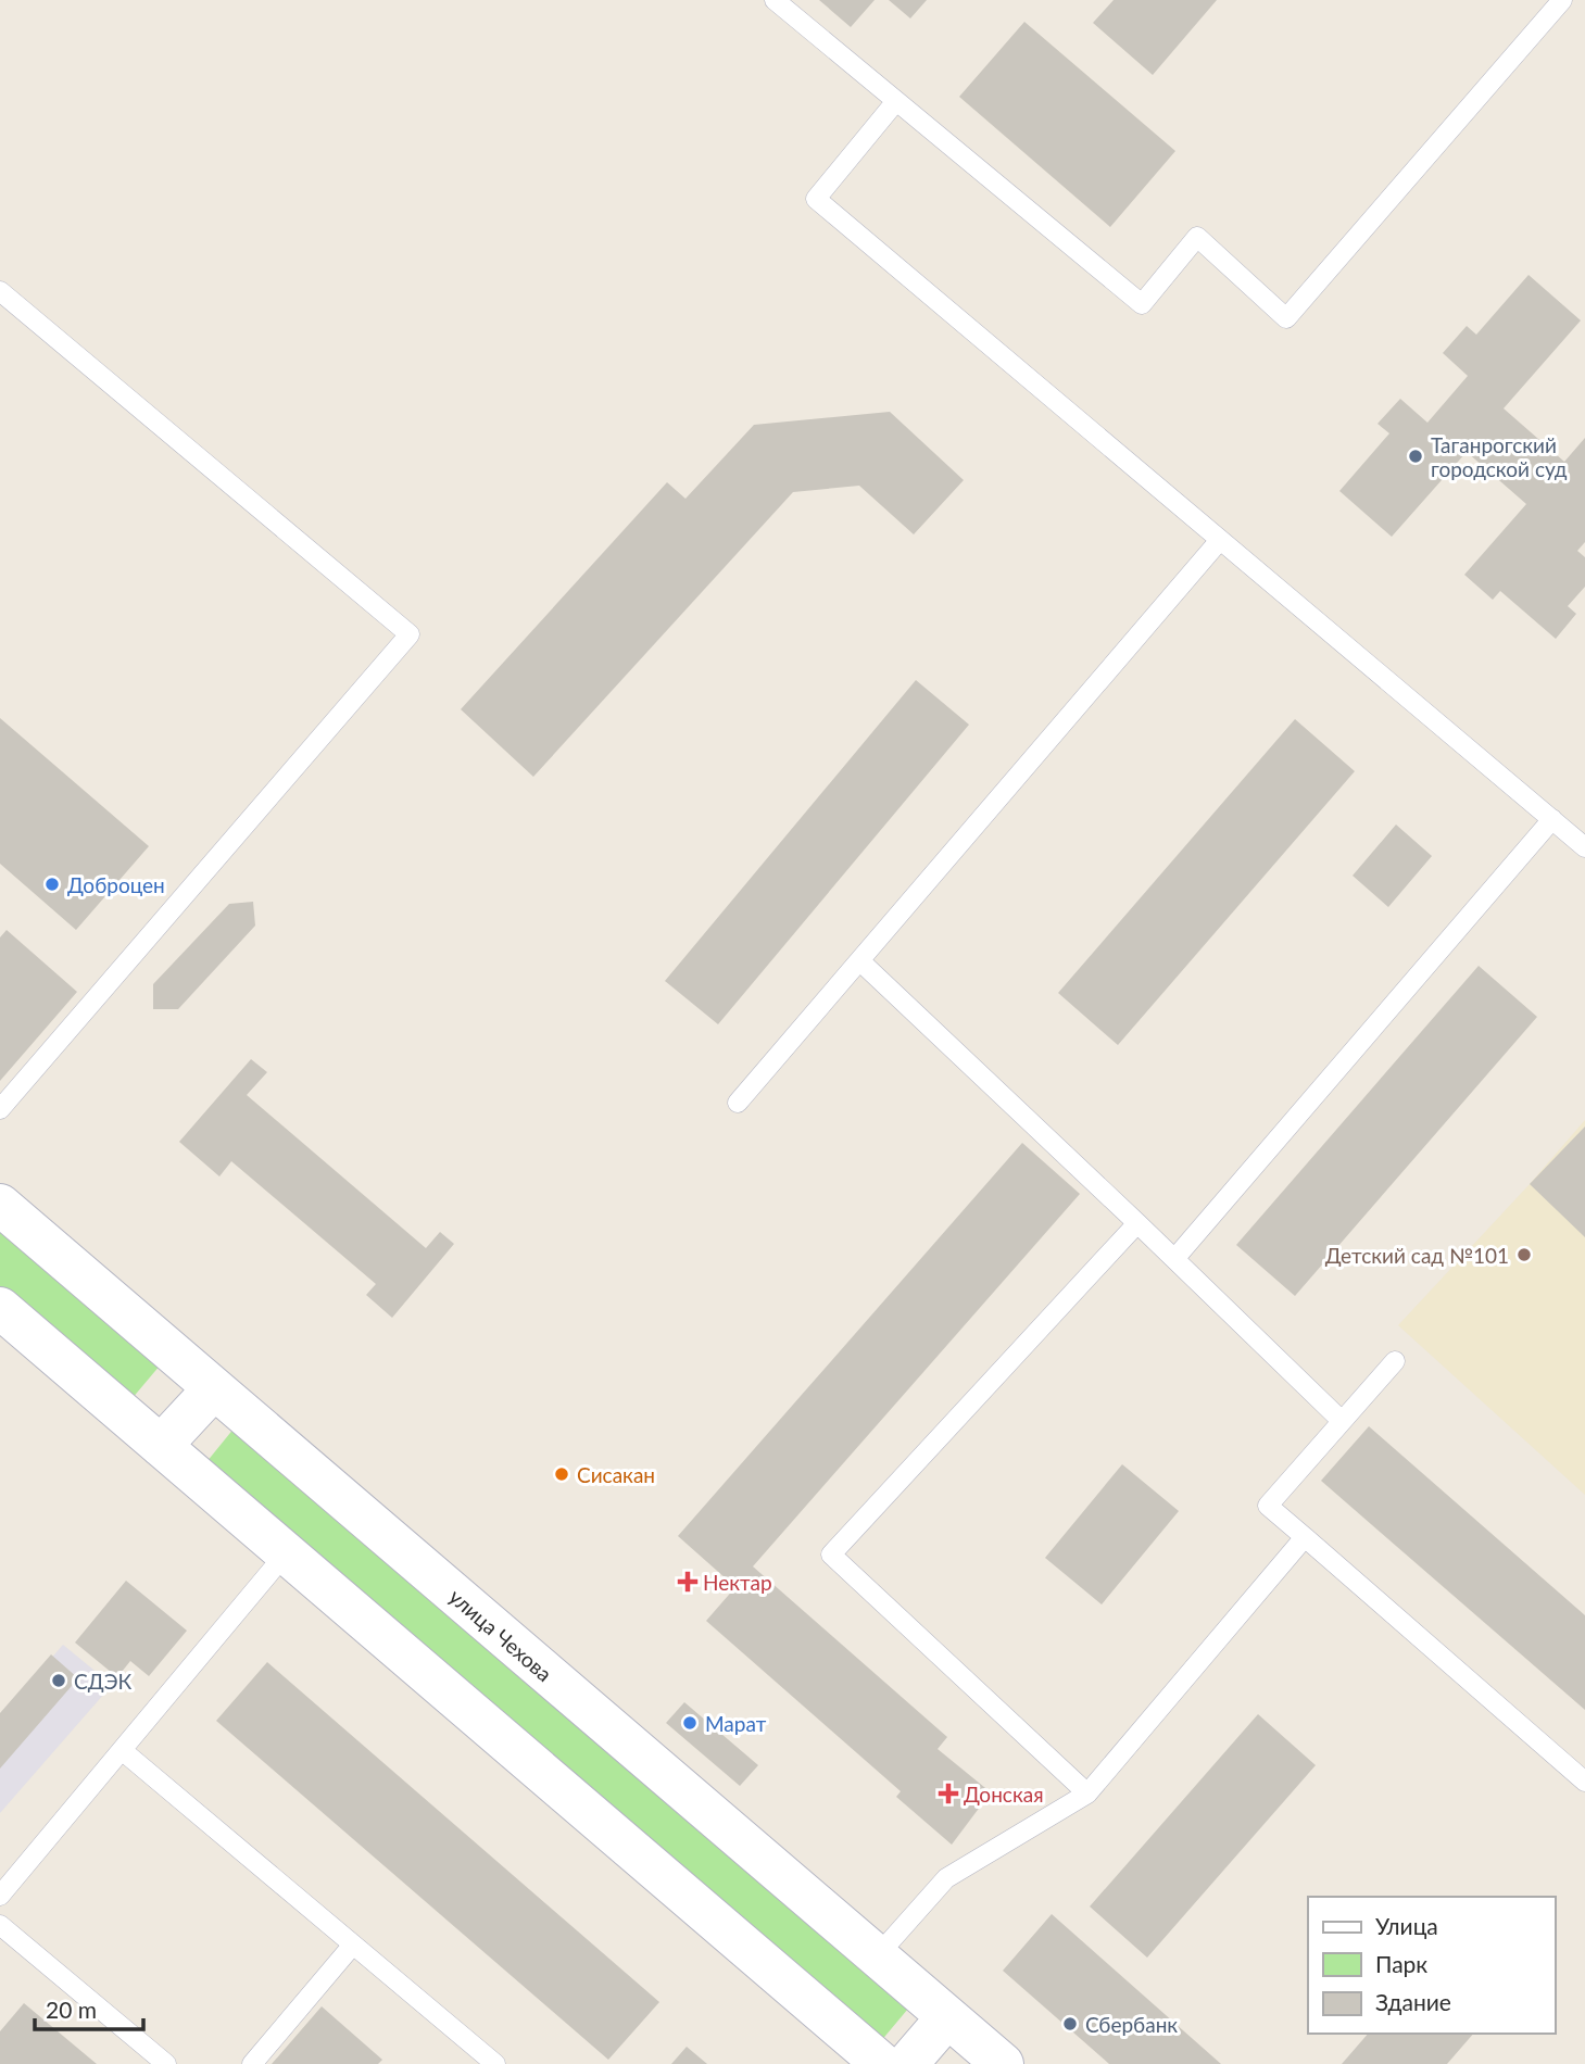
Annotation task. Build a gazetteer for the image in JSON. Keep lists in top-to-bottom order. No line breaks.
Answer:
{"streets":{"street":["улица Чехова"]},"places":{"other":["Таганрогский городской суд","Доброцен","Детский сад №101","Сисакан","СДЭК","Марат","Сбербанк"],"health":["Нектар","Донская"]},"legend":["Улица","Парк","Здание"],"scale_bar":"20 m"}
